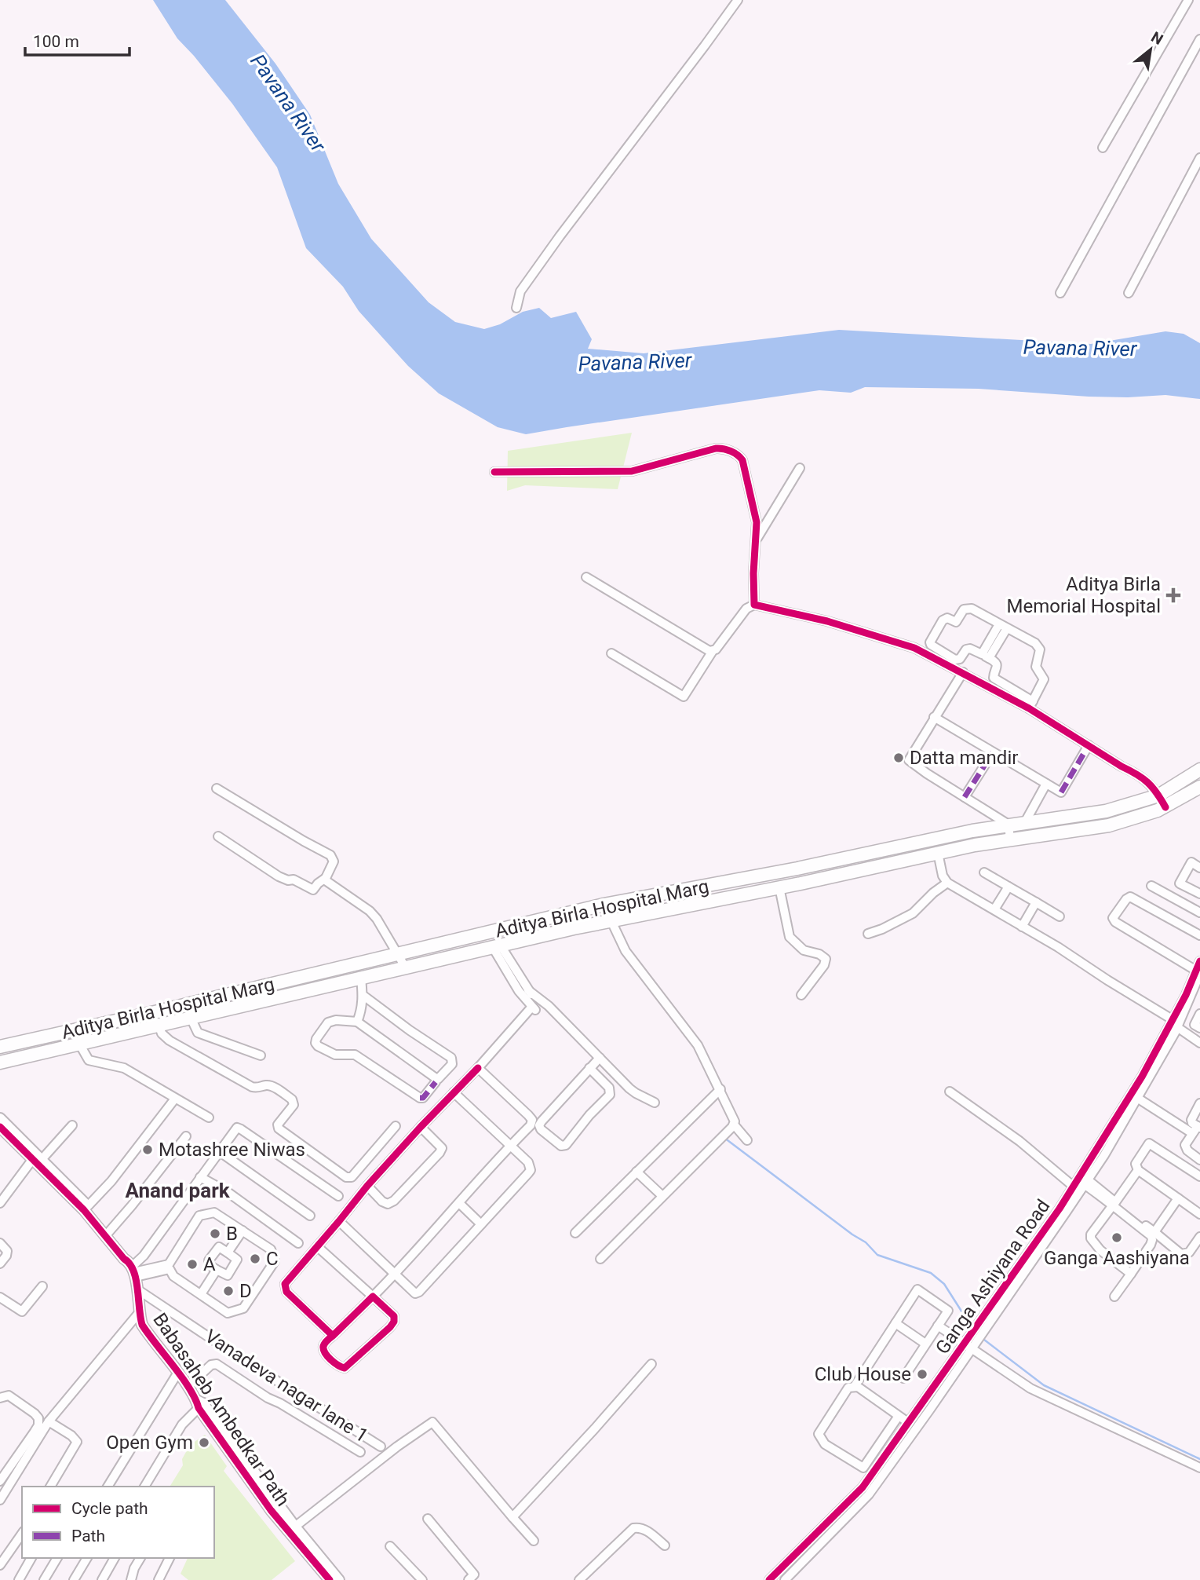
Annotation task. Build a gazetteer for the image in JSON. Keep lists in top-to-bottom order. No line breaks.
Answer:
{"streets":{"main road":["Aditya Birla Hospital Marg"],"street":["Ganga Ashiyana Road","Vanadeva nagar lane 1","Babasaheb Ambedkar Path"]},"crossings":[["Vanadeva nagar lane 1","Babasaheb Ambedkar Path"]],"districts":["Anand park"],"water":["Pavana River"],"places":{"health":["Aditya Birla Memorial Hospital"],"other":["Datta mandir","Motashree Niwas","B","Ganga Aashiyana","C","A","D","Club House","Open Gym"]},"legend":["Cycle path","Path"],"scale_bar":"100 m","north":"top right"}
